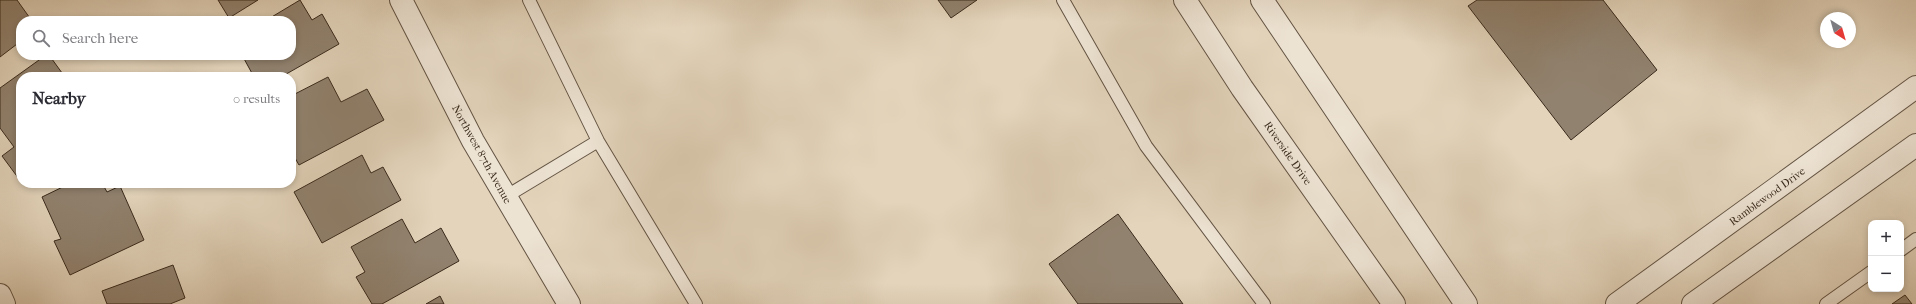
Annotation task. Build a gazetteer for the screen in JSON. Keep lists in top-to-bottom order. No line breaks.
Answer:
{"streets":{"street":["Riverside Drive","Northwest 87th Avenue","Ramblewood Drive"]},"north":"bottom right","page":{"search":"Search here","heading":["Nearby","0 results"],"map_buttons":["+","−"]}}
